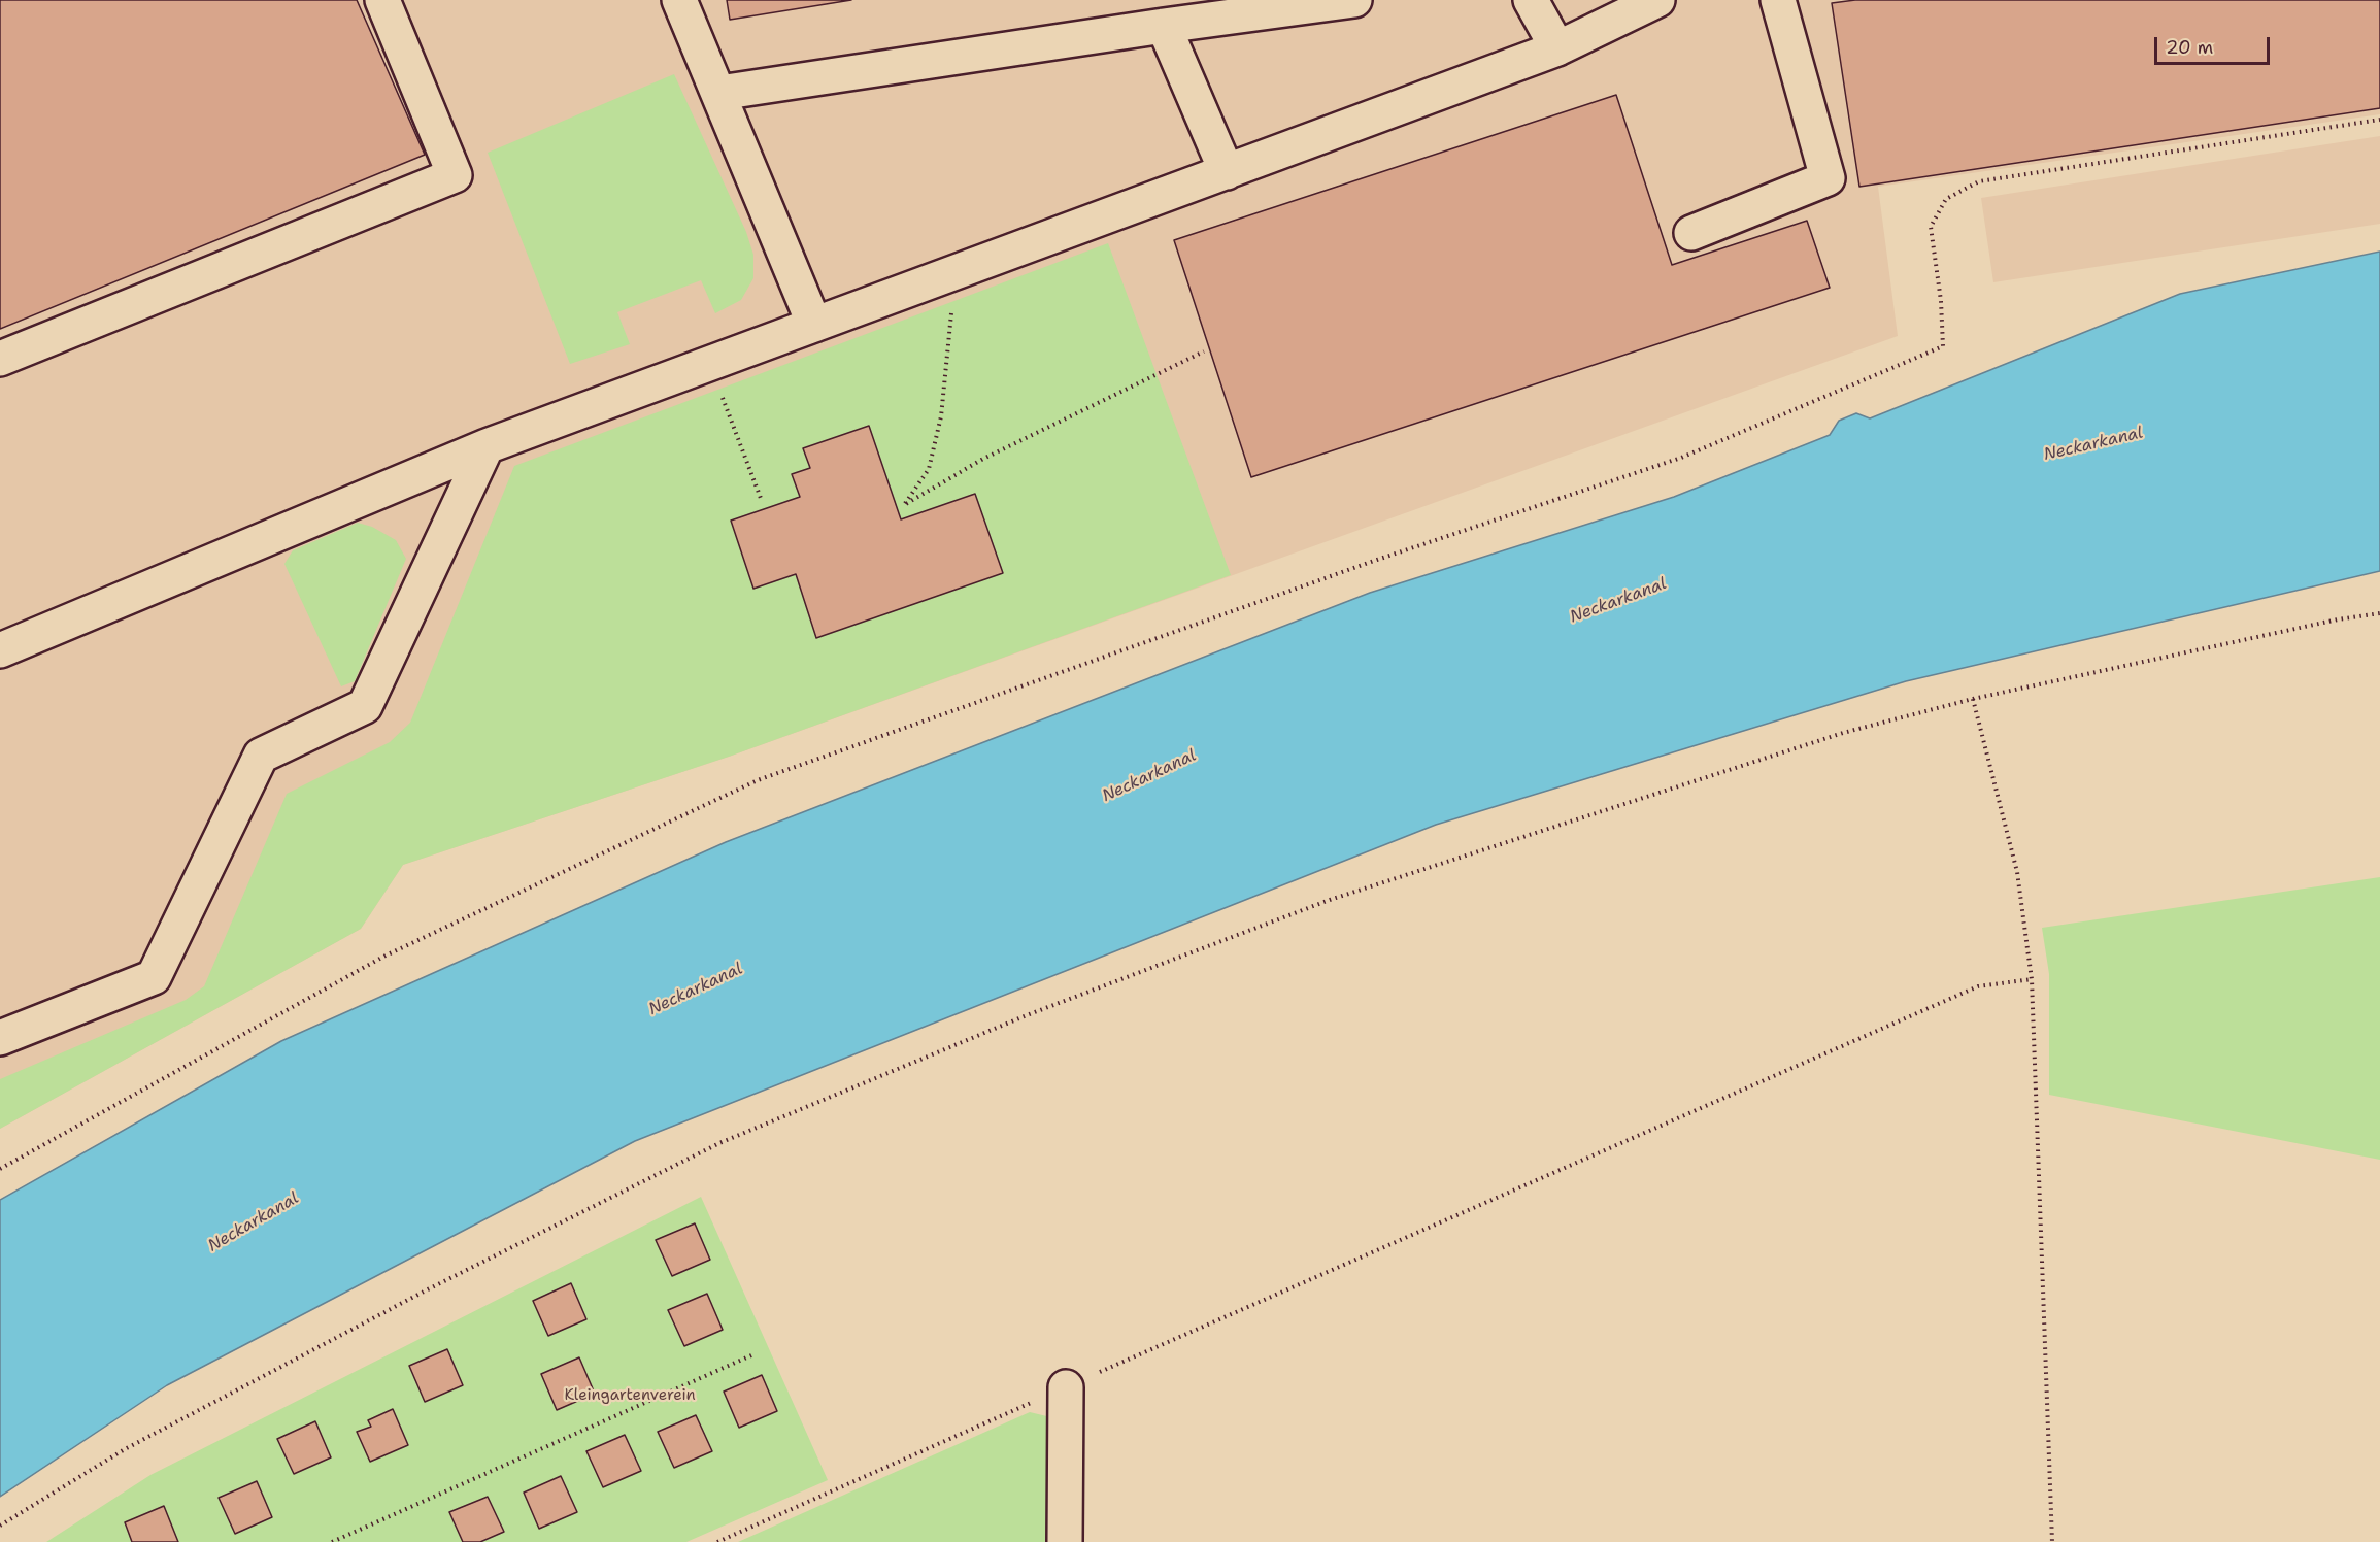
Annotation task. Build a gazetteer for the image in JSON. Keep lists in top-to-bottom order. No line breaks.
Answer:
{"water":["Neckarkanal"],"parks":["Kleingartenverein"],"scale_bar":"20 m"}
